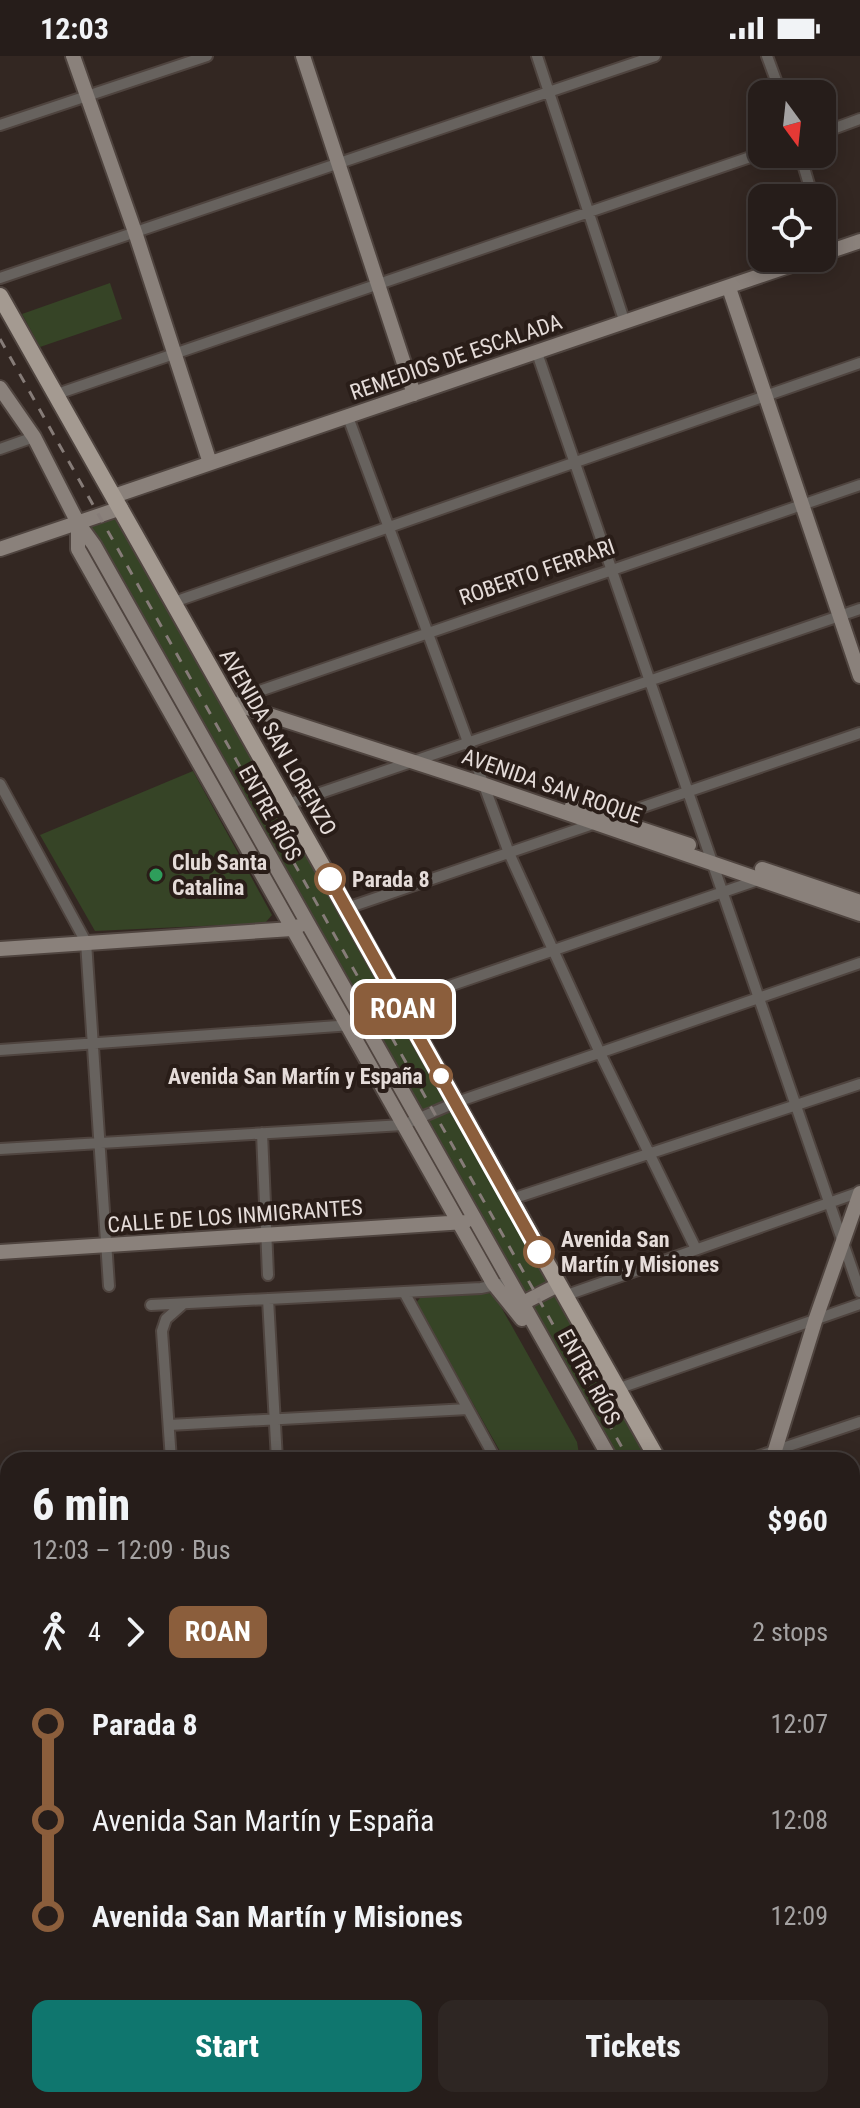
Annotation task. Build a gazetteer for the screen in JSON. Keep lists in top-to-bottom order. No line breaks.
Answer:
{"streets":{"main road":["AVENIDA SAN LORENZO"],"street":["REMEDIOS DE ESCALADA","ROBERTO FERRARI","AVENIDA SAN ROQUE","ENTRE RÍOS","CALLE DE LOS INMIGRANTES"]},"crossings":[["REMEDIOS DE ESCALADA","AVENIDA SAN LORENZO"],["REMEDIOS DE ESCALADA","ENTRE RÍOS"],["ROBERTO FERRARI","AVENIDA SAN LORENZO"],["ROBERTO FERRARI","AVENIDA SAN ROQUE"],["AVENIDA SAN LORENZO","AVENIDA SAN ROQUE"],["ENTRE RÍOS","CALLE DE LOS INMIGRANTES"]],"places":["Club Santa Catalina","Parada 8","Avenida San Martín y España","Avenida San Martín y Misiones"],"lines":["bus line ROAN"],"north":"bottom","page":{"status":"12:03","on_map":"ROAN","heading":["6 min","12:03 – 12:09 · Bus","$960"],"legs":["4","ROAN","2 stops"],"list":[{"name":"Parada 8","value":"12:07"},{"name":"Avenida San Martín y España","value":"12:08"},{"name":"Avenida San Martín y Misiones","value":"12:09"}],"buttons":["Start","Tickets"]}}
